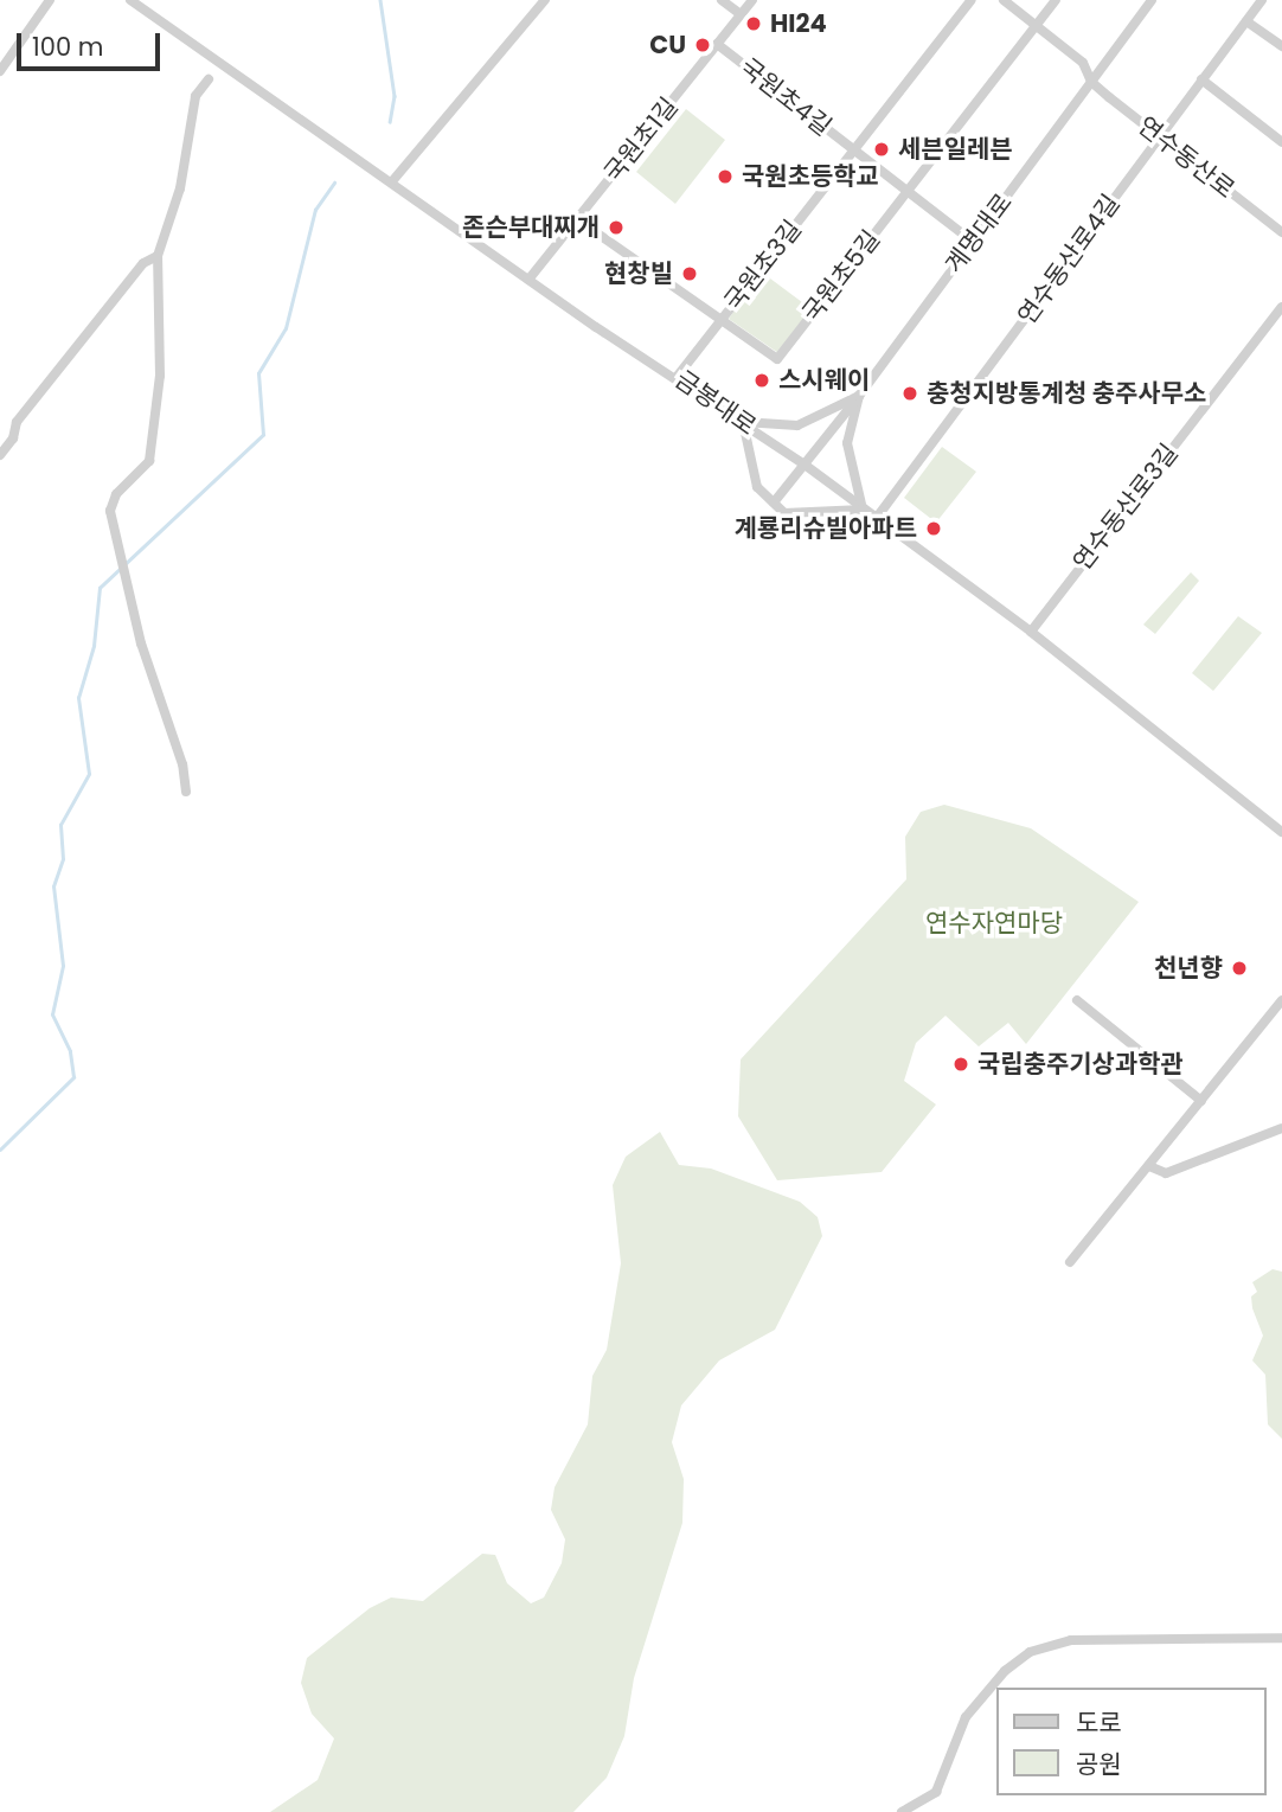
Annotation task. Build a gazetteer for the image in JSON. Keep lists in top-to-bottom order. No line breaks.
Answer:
{"streets":{"street":["국원초4길","국원초1길","연수동산로","계명대로","연수동산로4길","국원초3길","국원초5길","금봉대로","연수동산로3길"]},"crossings":[["국원초4길","국원초1길"],["국원초4길","계명대로"],["국원초4길","국원초3길"],["국원초4길","국원초5길"],["국원초1길","국원초5길"],["국원초1길","금봉대로"],["연수동산로","계명대로"],["연수동산로","연수동산로4길"],["연수동산로","국원초5길"],["계명대로","금봉대로"],["연수동산로4길","금봉대로"],["국원초3길","국원초5길"],["국원초3길","금봉대로"],["금봉대로","연수동산로3길"]],"parks":["연수자연마당"],"places":["HI24","CU","세븐일레븐","국원초등학교","존슨부대찌개","현창빌","스시웨이","충청지방통계청 충주사무소","계룡리슈빌아파트","천년향","국립충주기상과학관"],"legend":["도로","공원"],"scale_bar":"100 m"}
